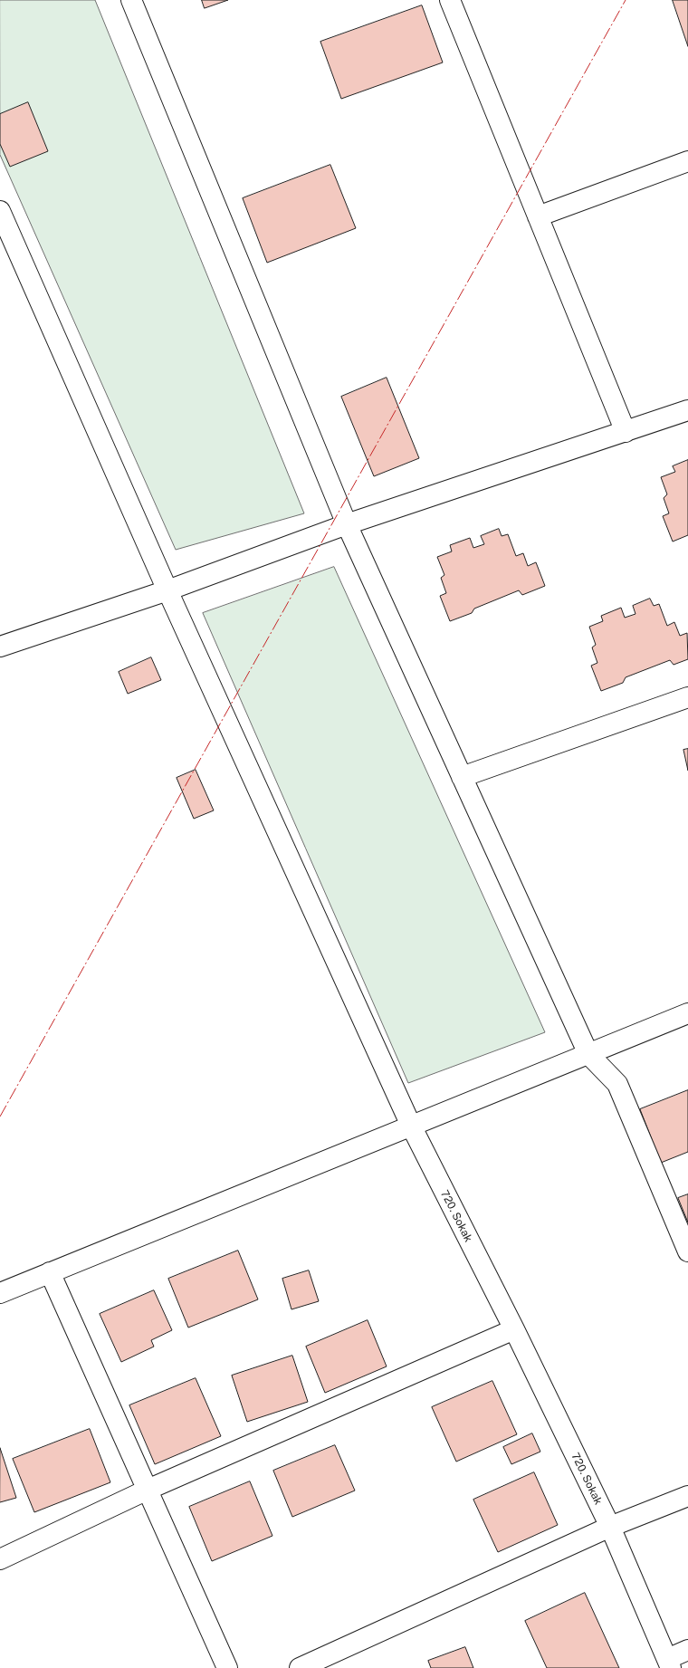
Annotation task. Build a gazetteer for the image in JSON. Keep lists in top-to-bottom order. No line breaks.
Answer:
{"streets":{"street":["720. Sokak"]}}
